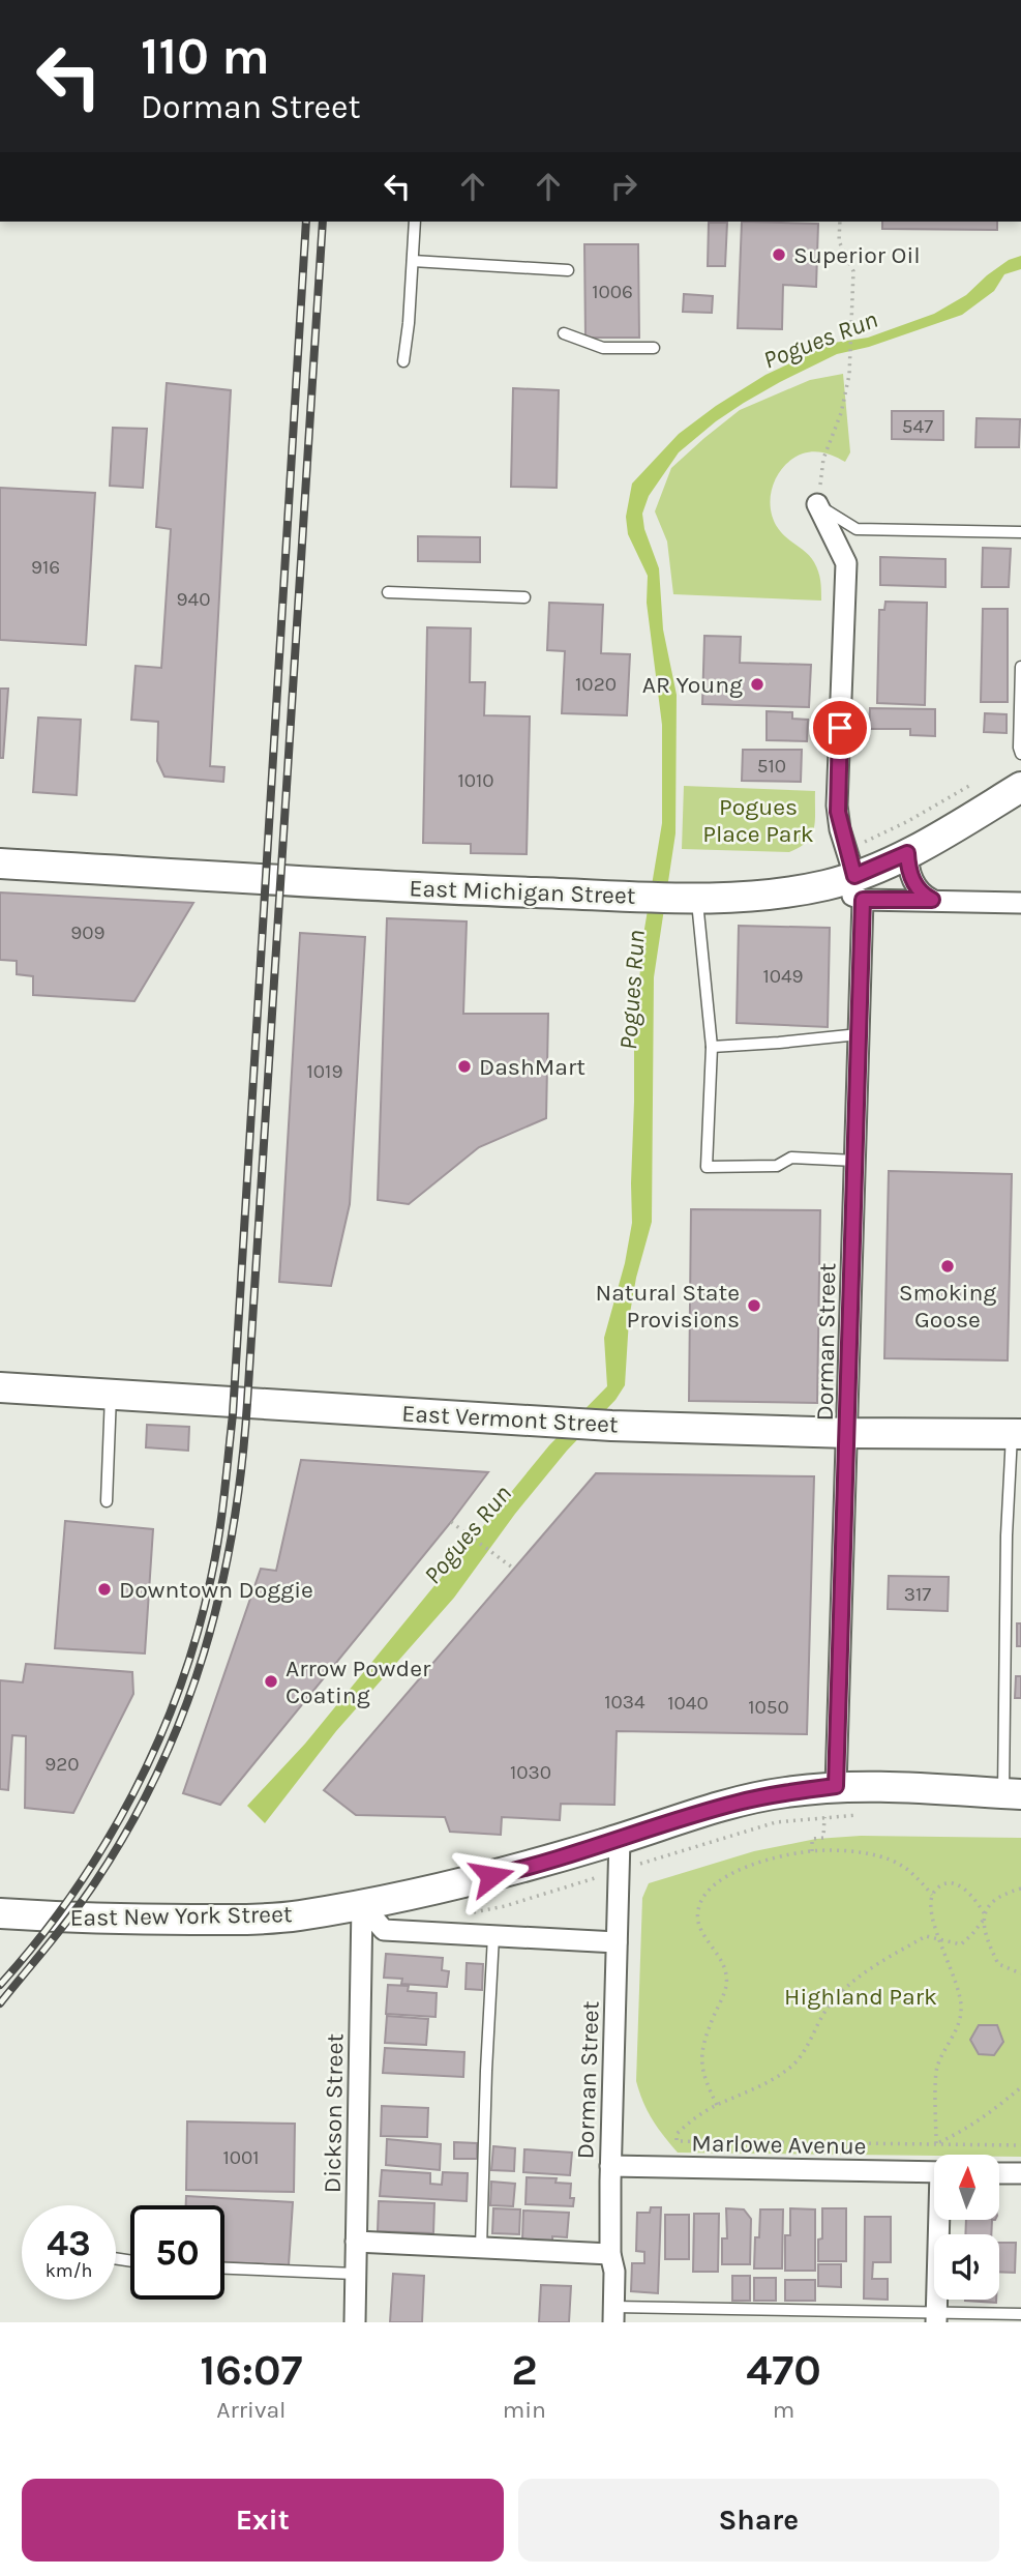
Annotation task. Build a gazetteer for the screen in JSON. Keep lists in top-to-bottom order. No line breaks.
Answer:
{"streets":{"main road":["East Michigan Street","East Vermont Street","East New York Street"],"street":["Dorman Street","Dickson Street","Marlowe Avenue"]},"crossings":[["East Michigan Street","Dorman Street"],["Dorman Street","East Vermont Street"],["Dorman Street","East New York Street"],["Dorman Street","Marlowe Avenue"],["East New York Street","Dickson Street"]],"water":["Pogues Run"],"parks":["Pogues Place Park","Highland Park"],"places":["Superior Oil","AR Young","DashMart","Smoking Goose","Natural State Provisions","Downtown Doggie","Arrow Powder Coating"],"house_numbers":["1006","547","916","940","1020","510","1010","909","1049","1019","317","1034","1040","1050","920","1030","1001"],"north":"top","page":{"turn":["110 m","Dorman Street"],"speed":"43 km/h","limit":"50","eta":["16:07","Arrival","2","min","470","m"],"buttons":["Exit","Share"]}}
